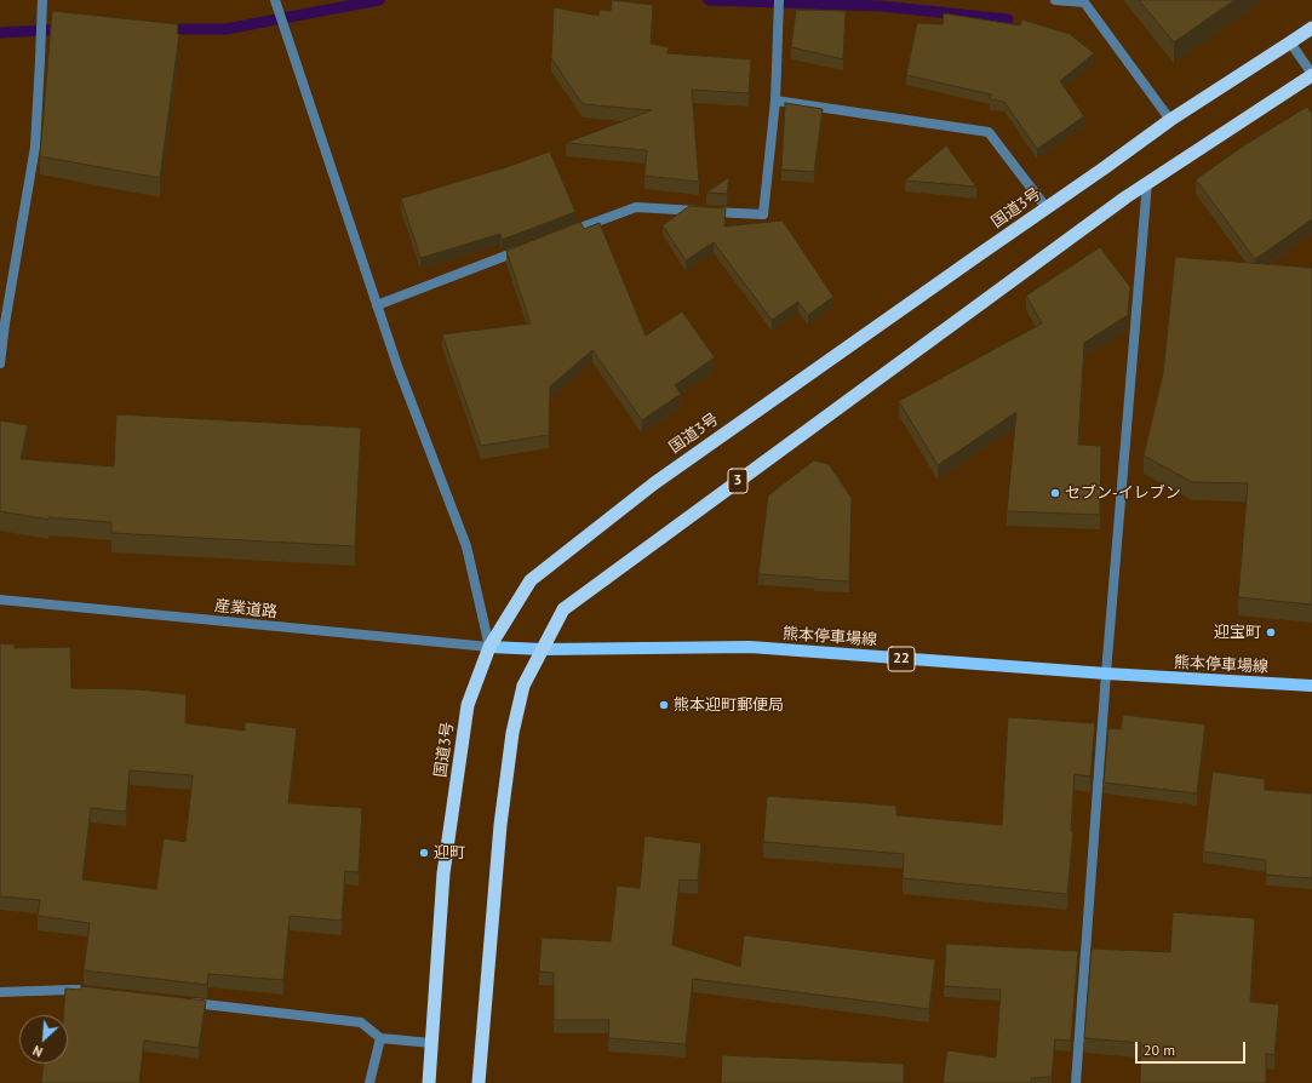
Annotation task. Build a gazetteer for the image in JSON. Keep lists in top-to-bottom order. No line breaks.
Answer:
{"streets":{"highway":["国道3号","3"],"main road":["熊本停車場線","22"],"street":["産業道路"]},"crossings":[["国道3号","産業道路"],["国道3号","熊本停車場線"],["3","熊本停車場線"],["産業道路","熊本停車場線"]],"places":["セブン-イレブン","迎宝町","熊本迎町郵便局","迎町"],"scale_bar":"20 m","north":"bottom left"}
